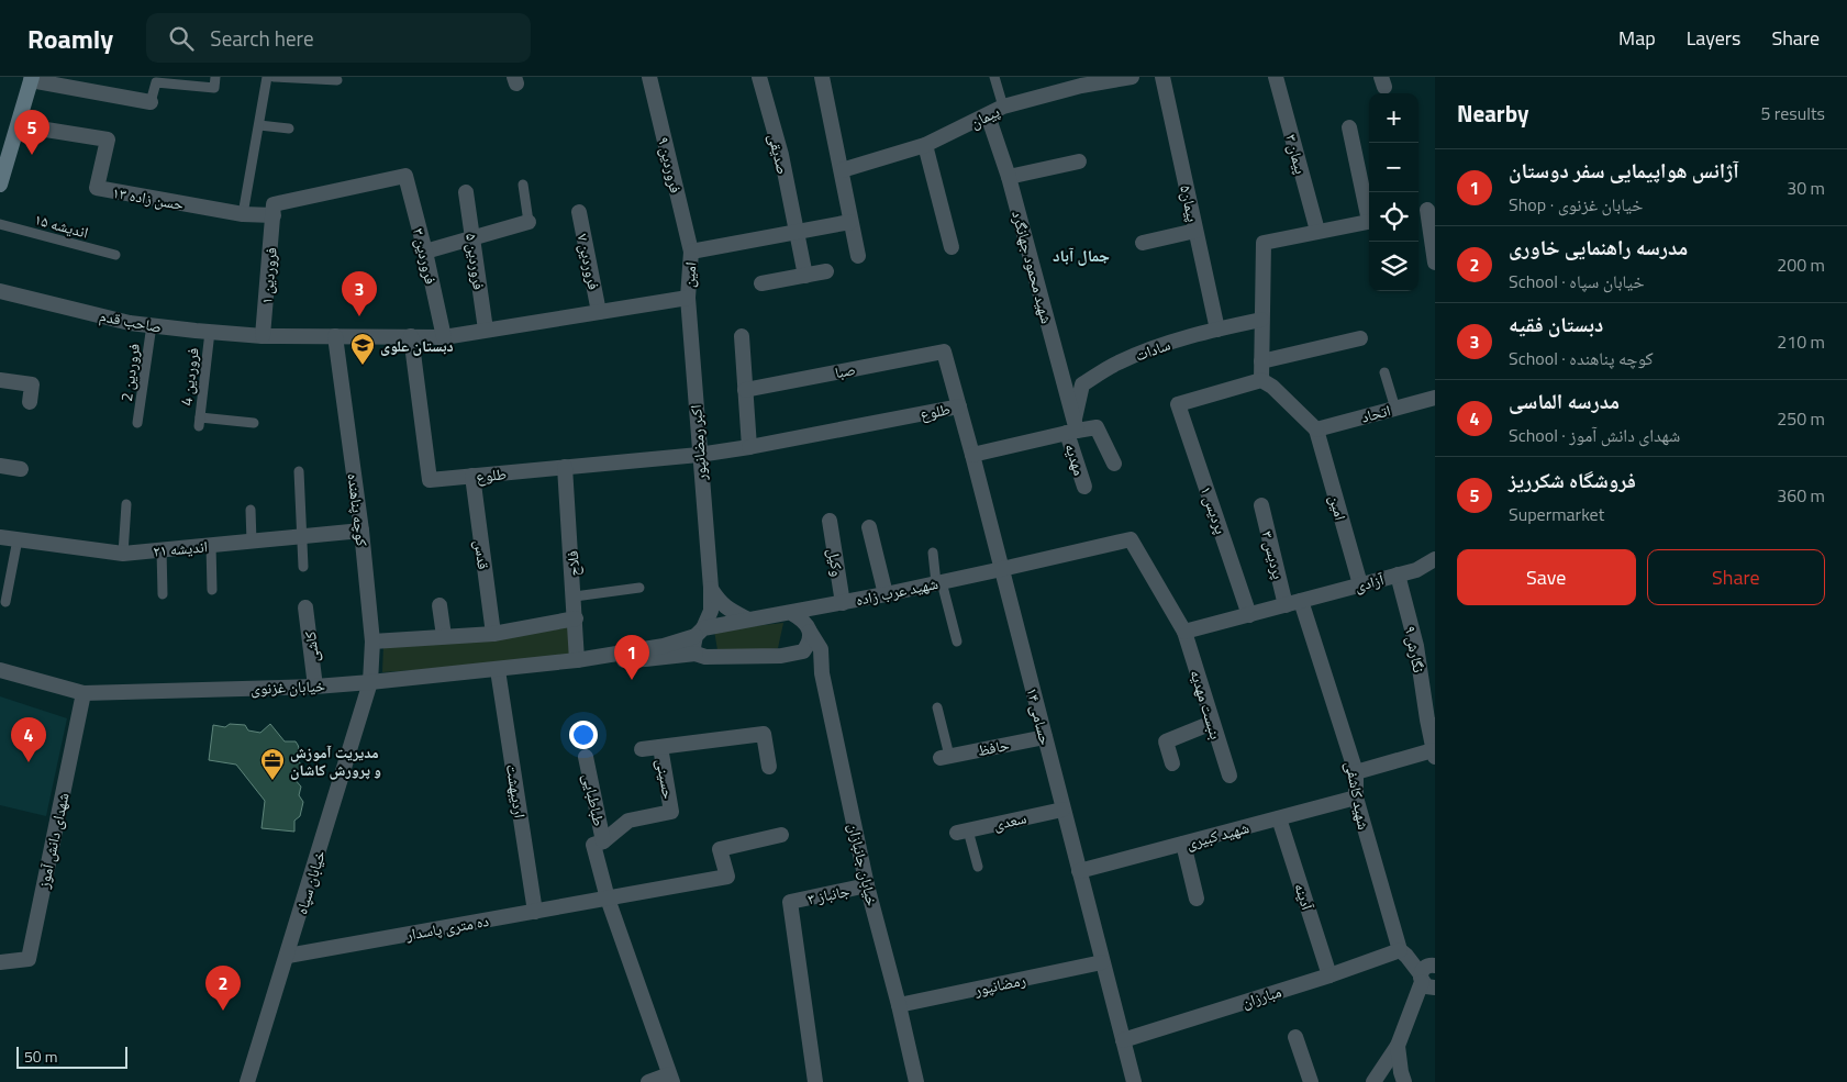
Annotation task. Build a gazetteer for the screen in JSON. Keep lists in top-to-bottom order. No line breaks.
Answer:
{"streets":{"street":["پیمان","صدیقی","پیمان ۳","فروردین ۹","حسن زاده ۱۳","پیمان۵","فروردین ۳","فروردین ۵","فروردین ۷","شهید محمود جهانگرد","امین","فروردین ۱","صاحب قدم","سادات","صبا","طلوع","اتحاد","اکبر رمضانپور","مهدیه","کوچه پناهنده","پردیس ۱","اندیشه ۲۱","قدس","پردیس ۳","وکیل","فلاح","آزادی","شهید عرب زاده","کاشی","نگارش ۹","خیابان غزنوی","بنبست مهدیه","حسامی ۱۴","حافظ","حسینی","اردیبهشت","شهید کاشفی","طباطبایی","سعدی","شهید کبیری","شهدای دانش آموز","خیابان جانبازان","خیابان سپاه","جانباز ۳","آدینه","ده متری پاسدار","رمضانپور","مبارزان"],"lane":["اندیشه ۱۵","فروردین 2","فروردین 4"]},"crossings":[["پیمان","شهید محمود جهانگرد"],["فروردین ۹","امین"],["حسن زاده ۱۳","فروردین ۳"],["حسن زاده ۱۳","فروردین ۱"],["پیمان۵","سادات"],["فروردین ۳","فروردین ۱"],["فروردین ۳","صاحب قدم"],["فروردین ۵","صاحب قدم"],["فروردین ۷","صاحب قدم"],["شهید محمود جهانگرد","سادات"],["شهید محمود جهانگرد","مهدیه"],["امین","صاحب قدم"],["امین","اتحاد"],["امین","اکبر رمضانپور"],["امین","آزادی"],["فروردین ۱","صاحب قدم"],["صاحب قدم","فروردین 2"],["صاحب قدم","فروردین 4"],["صاحب قدم","طلوع"],["صاحب قدم","اکبر رمضانپور"],["صاحب قدم","کوچه پناهنده"],["سادات","مهدیه"],["صبا","حسامی ۱۴"],["طلوع","اکبر رمضانپور"],["طلوع","قدس"],["طلوع","فلاح"],["طلوع","حسامی ۱۴"],["اکبر رمضانپور","شهید عرب زاده"],["کوچه پناهنده","اندیشه ۲۱"],["کوچه پناهنده","خیابان غزنوی"],["کوچه پناهنده","خیابان سپاه"],["پردیس ۱","آزادی"],["پردیس ۳","آزادی"],["وکیل","شهید عرب زاده"],["فلاح","شهید عرب زاده"],["فلاح","خیابان غزنوی"],["آزادی","شهید عرب زاده"],["آزادی","نگارش ۹"],["آزادی","بنبست مهدیه"],["آزادی","شهید کاشفی"],["شهید عرب زاده","خیابان غزنوی"],["شهید عرب زاده","بنبست مهدیه"],["شهید عرب زاده","حسامی ۱۴"],["کاشی","خیابان غزنوی"],["خیابان غزنوی","اردیبهشت"],["خیابان غزنوی","شهدای دانش آموز"],["خیابان غزنوی","خیابان سپاه"],["حسامی ۱۴","حافظ"],["حسامی ۱۴","سعدی"],["حسامی ۱۴","شهید کبیری"],["حسامی ۱۴","رمضانپور"],["حسامی ۱۴","مبارزان"],["حسینی","طباطبایی"],["اردیبهشت","ده متری پاسدار"],["شهید کاشفی","شهید کبیری"],["شهید کاشفی","مبارزان"],["شهید کبیری","آدینه"],["خیابان جانبازان","جانباز ۳"],["خیابان جانبازان","رمضانپور"],["خیابان سپاه","ده متری پاسدار"],["آدینه","مبارزان"]],"districts":["جمال آباد"],"places":{"school or university":["دبستان علوی"],"office":["مدیریت آموزش و پرورش کاشان"]},"scale_bar":"50 m","page":{"header":"Roamly","search":"Search here","nav":["Map","Layers","Share"],"heading":["Nearby","5 results"],"map_buttons":["+","−"],"pins":["5","3","1","4","2"],"list":[{"mark":"1","name":"آژانس هواپیمایی سفر دوستان","note":"Shop · خیابان غزنوی","value":"30 m"},{"mark":"2","name":"مدرسه راهنمایی خاوری","note":"School · خیابان سپاه","value":"200 m"},{"mark":"3","name":"دبستان فقیه","note":"School · کوچه پناهنده","value":"210 m"},{"mark":"4","name":"مدرسه الماسی","note":"School · شهدای دانش آموز","value":"250 m"},{"mark":"5","name":"فروشگاه شکرریز","note":"Supermarket","value":"360 m"}],"buttons":["Save","Share"],"scale":"50 m"}}
